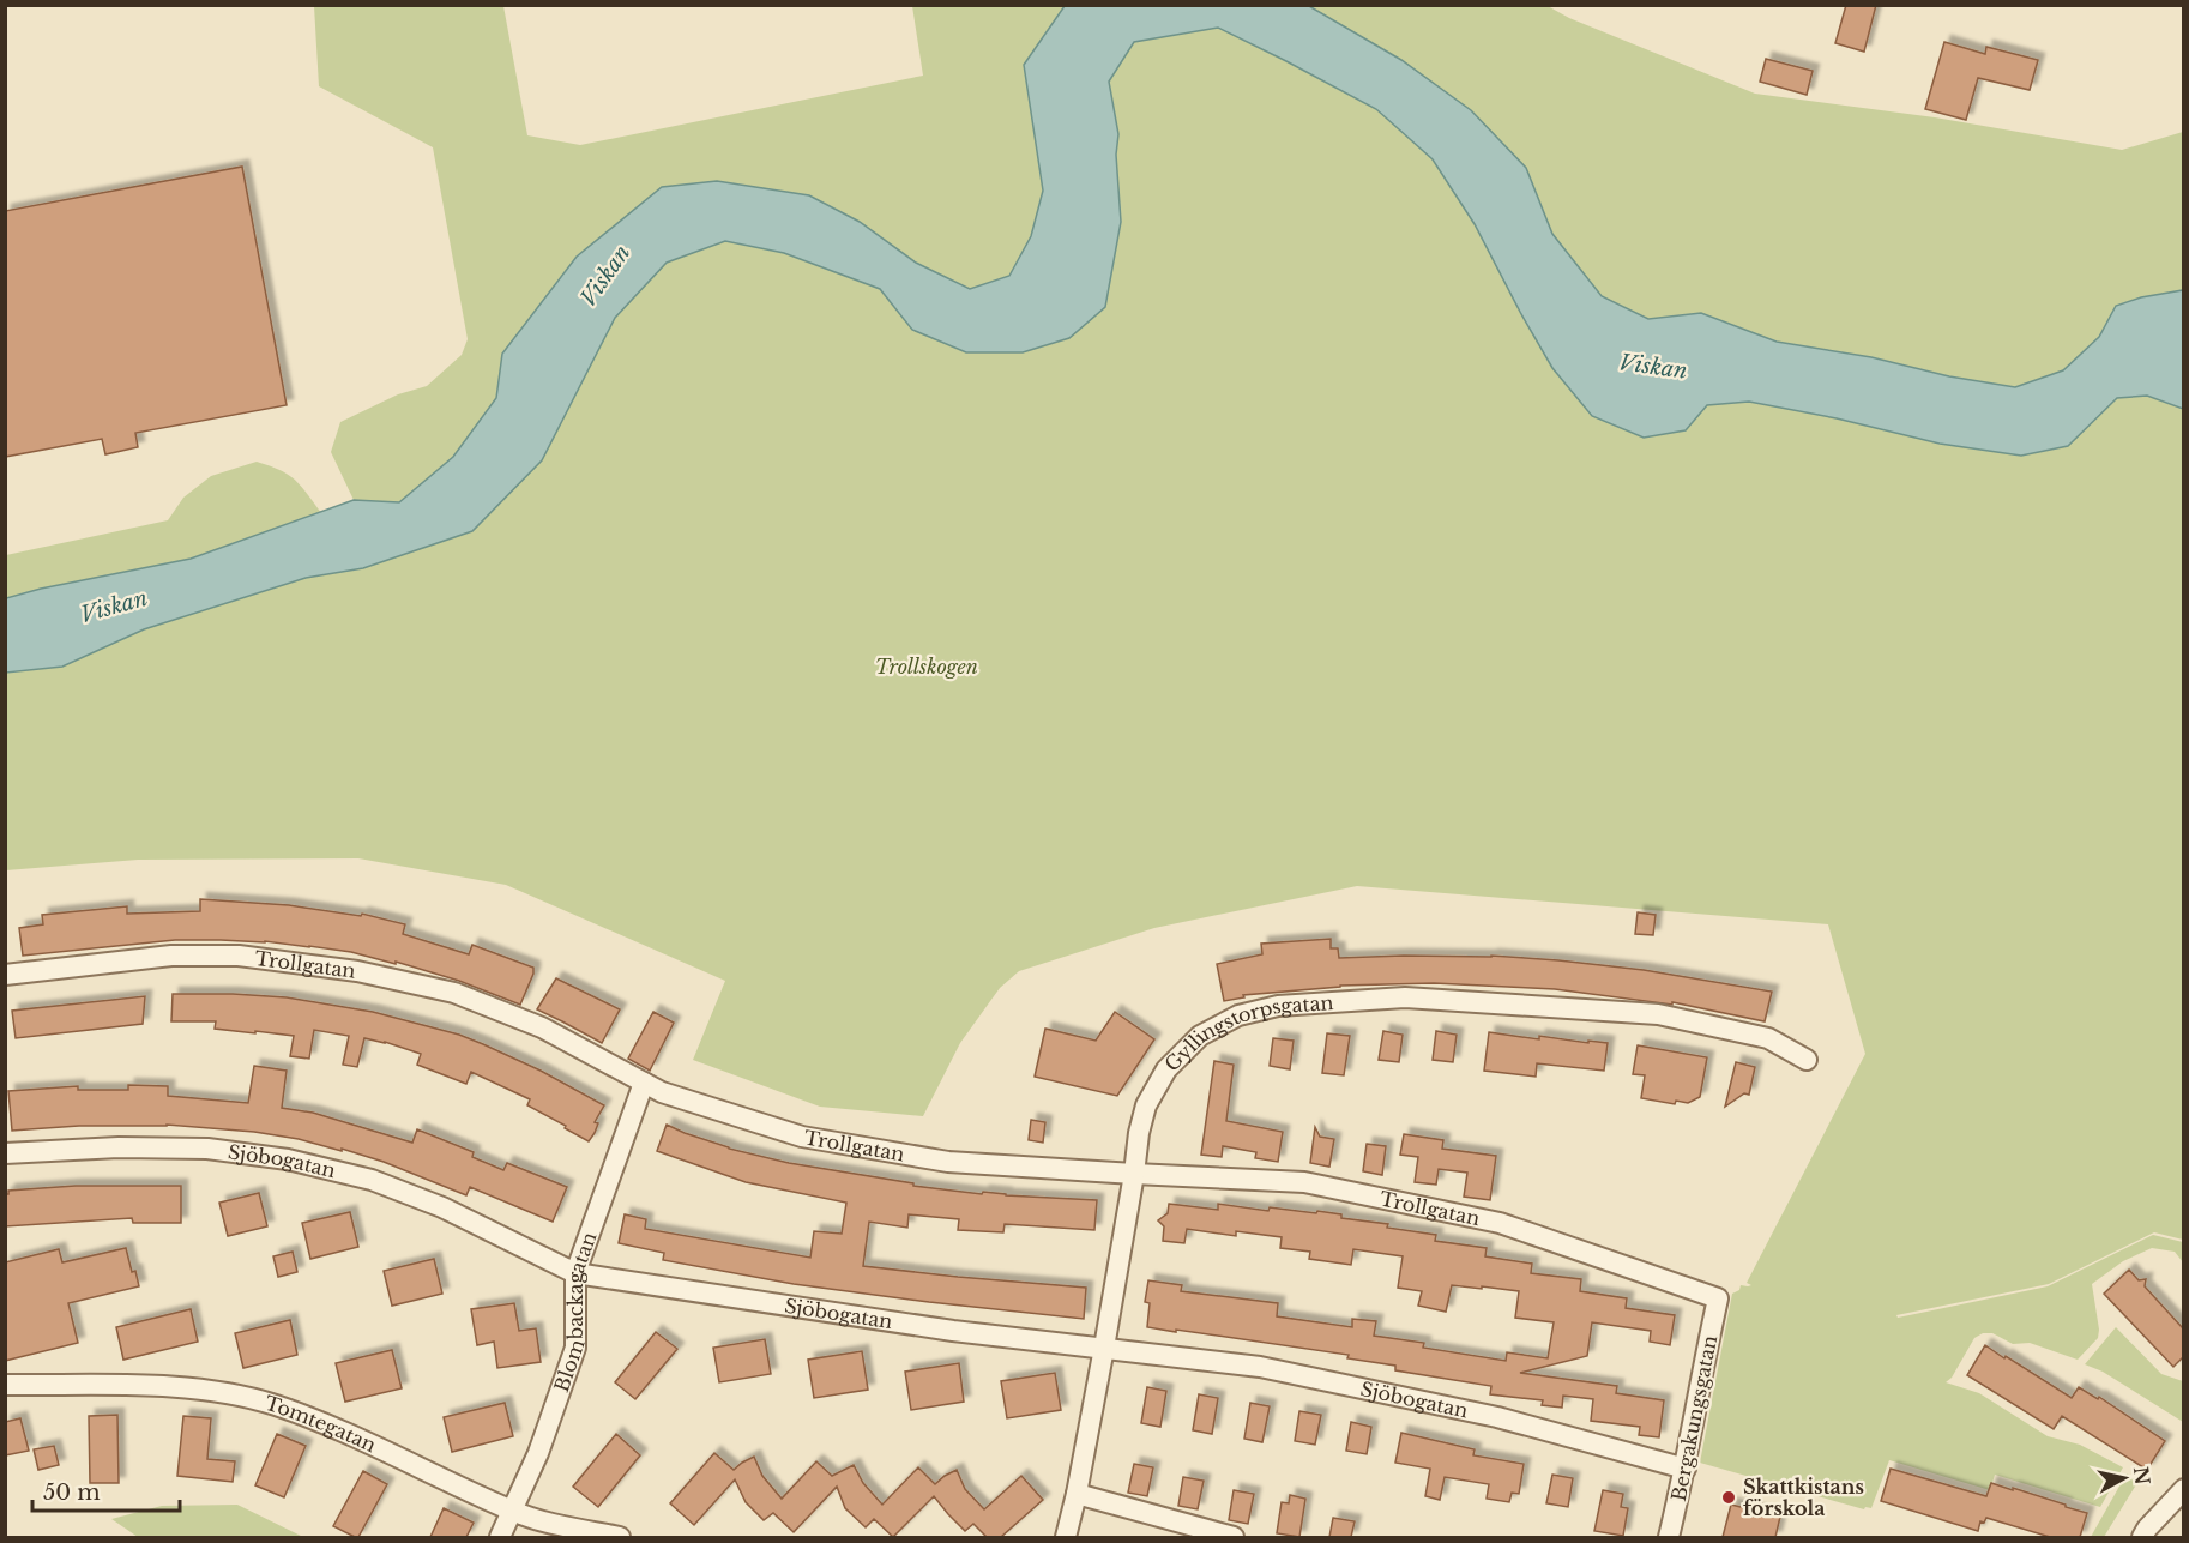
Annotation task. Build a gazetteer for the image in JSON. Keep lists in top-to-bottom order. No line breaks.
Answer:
{"streets":{"street":["Trollgatan","Gyllingstorpsgatan","Sjöbogatan","Blombackagatan","Bergakungsgatan","Tomtegatan"]},"crossings":[["Trollgatan","Gyllingstorpsgatan"],["Trollgatan","Blombackagatan"],["Trollgatan","Bergakungsgatan"],["Gyllingstorpsgatan","Sjöbogatan"],["Sjöbogatan","Blombackagatan"],["Sjöbogatan","Bergakungsgatan"],["Blombackagatan","Tomtegatan"]],"water":["Viskan"],"parks":["Trollskogen"],"places":["Skattkistans förskola"],"scale_bar":"50 m","north":"right"}
